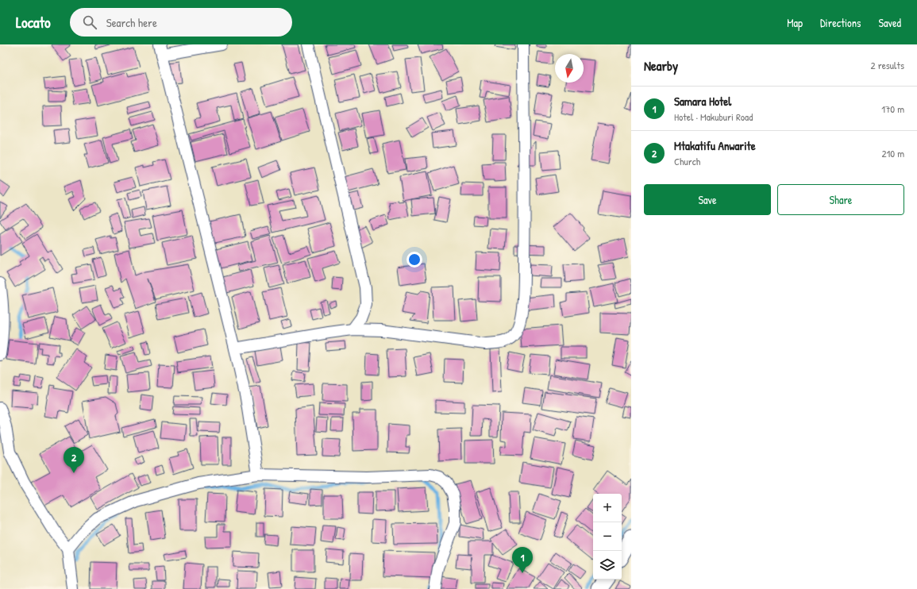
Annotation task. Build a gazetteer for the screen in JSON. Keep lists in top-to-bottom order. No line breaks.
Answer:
{"north":"bottom","page":{"header":"Locato","search":"Search here","nav":["Map","Directions","Saved"],"heading":["Nearby","2 results"],"list":[{"mark":"1","name":"Samara Hotel","note":"Hotel · Makuburi Road","value":"170 m"},{"mark":"2","name":"Mtakatifu Anwarite","note":"Church","value":"210 m"}],"buttons":["Save","Share"],"pins":["2","1"],"map_buttons":["+","−"]}}
